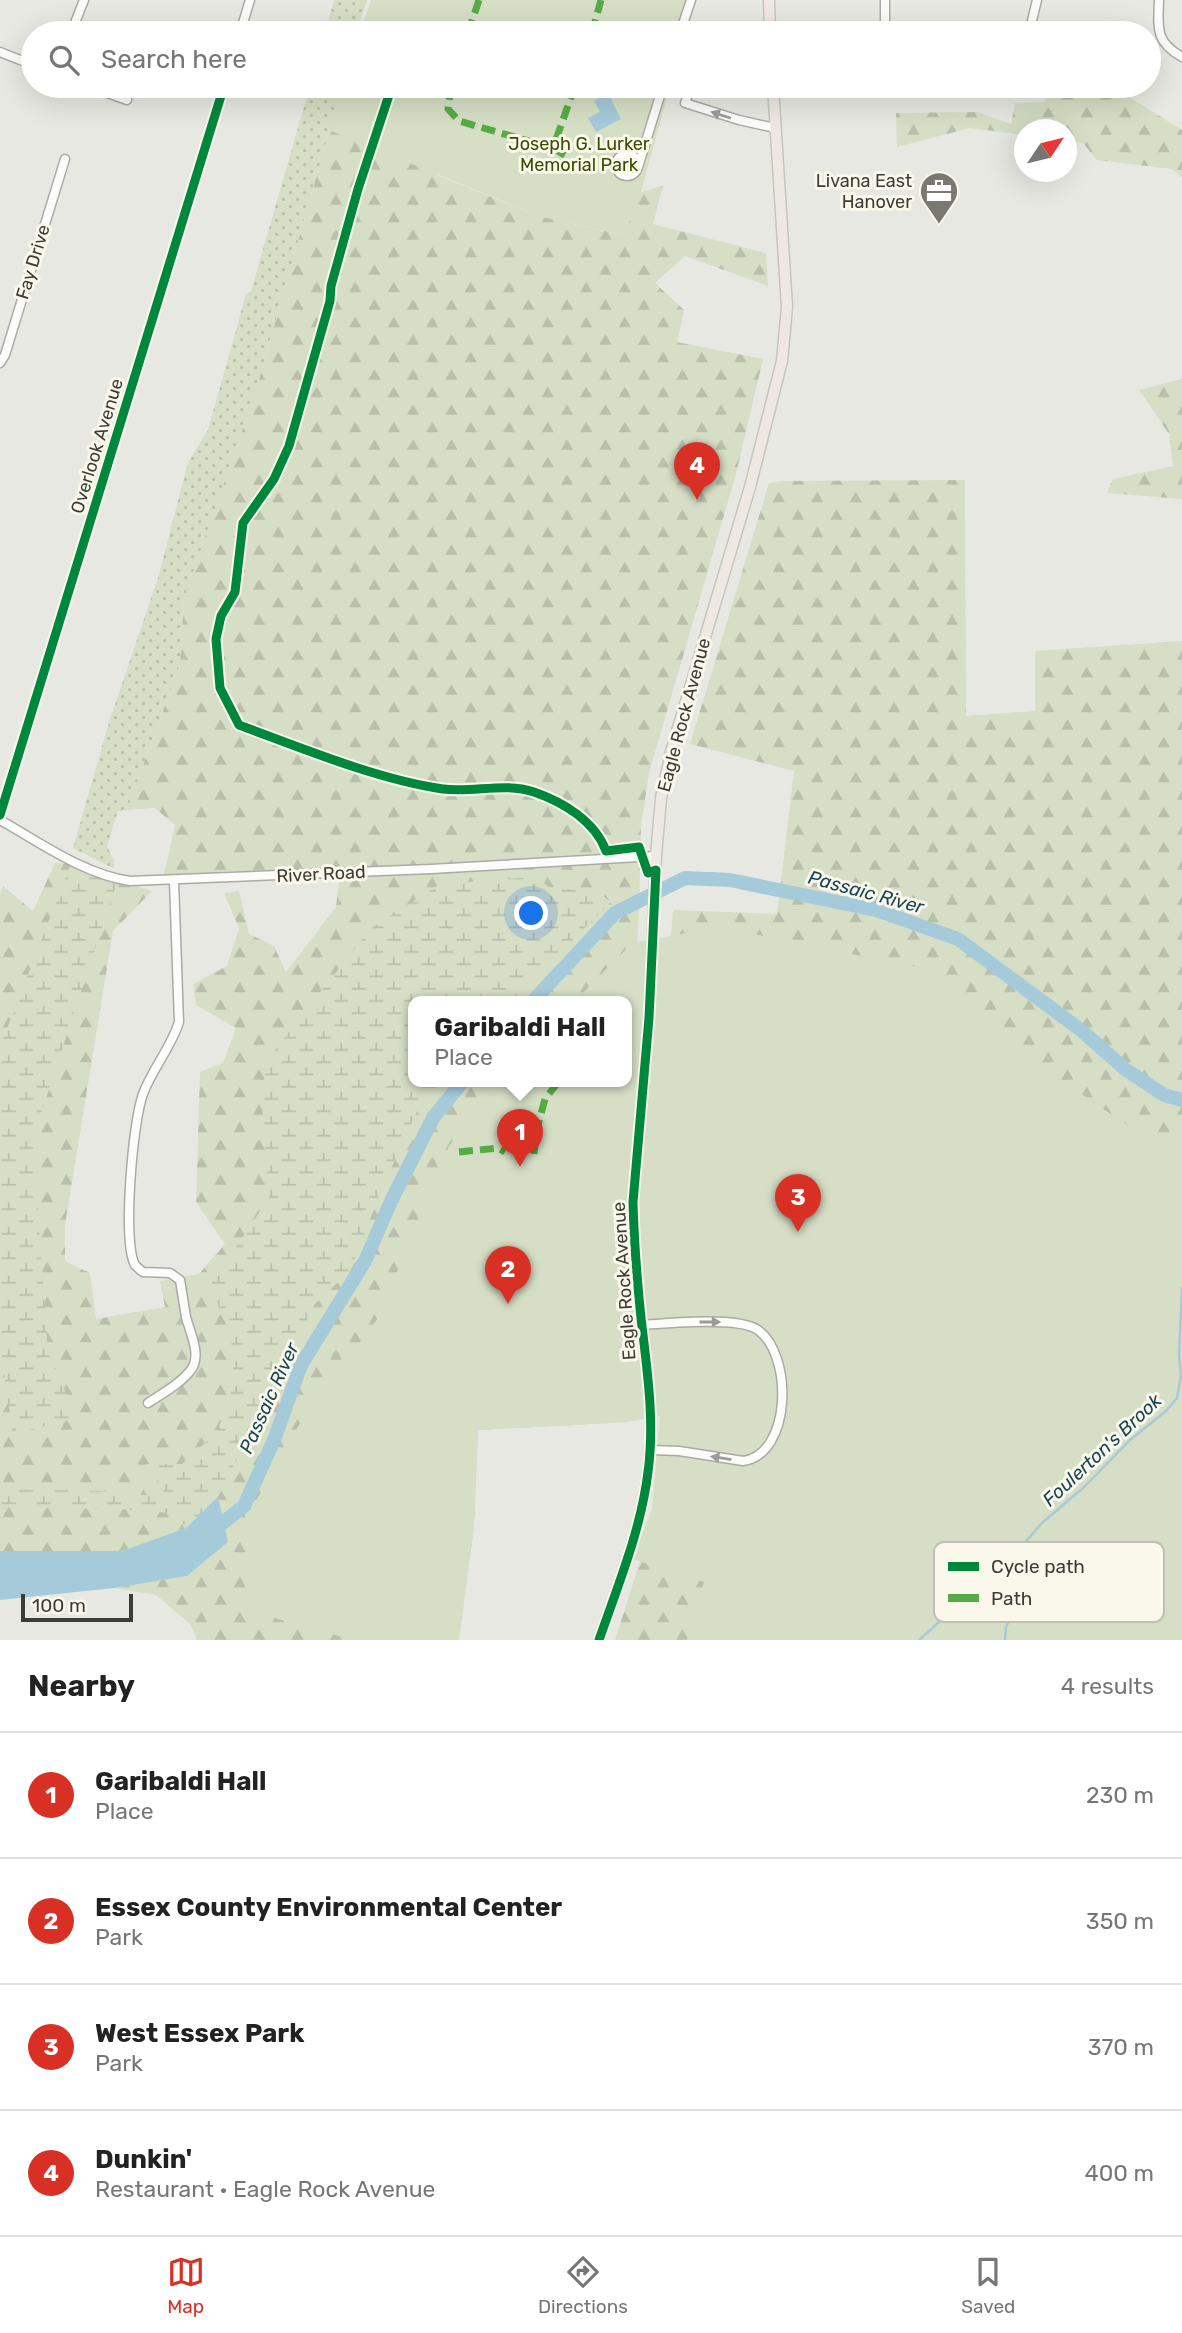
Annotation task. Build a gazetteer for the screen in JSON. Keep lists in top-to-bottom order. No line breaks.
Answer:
{"streets":{"main road":["Eagle Rock Avenue"],"street":["Fay Drive","Overlook Avenue","River Road"]},"crossings":[["Overlook Avenue","River Road"],["Eagle Rock Avenue","River Road"]],"water":["Passaic River","Foulerton's Brook"],"parks":["Joseph G. Lurker Memorial Park"],"places":{"office":["Livana East Hanover"]},"legend":["Cycle path","Path"],"scale_bar":"100 m","north":"top right","page":{"search":"Search here","pins":["4","1","3","2"],"popup":["Garibaldi Hall","Place"],"scale":"100 m","heading":["Nearby","4 results"],"list":[{"mark":"1","name":"Garibaldi Hall","note":"Place","value":"230 m"},{"mark":"2","name":"Essex County Environmental Center","note":"Park","value":"350 m"},{"mark":"3","name":"West Essex Park","note":"Park","value":"370 m"},{"mark":"4","name":"Dunkin'","note":"Restaurant · Eagle Rock Avenue","value":"400 m"}],"nav":["Map","Directions","Saved"]}}
